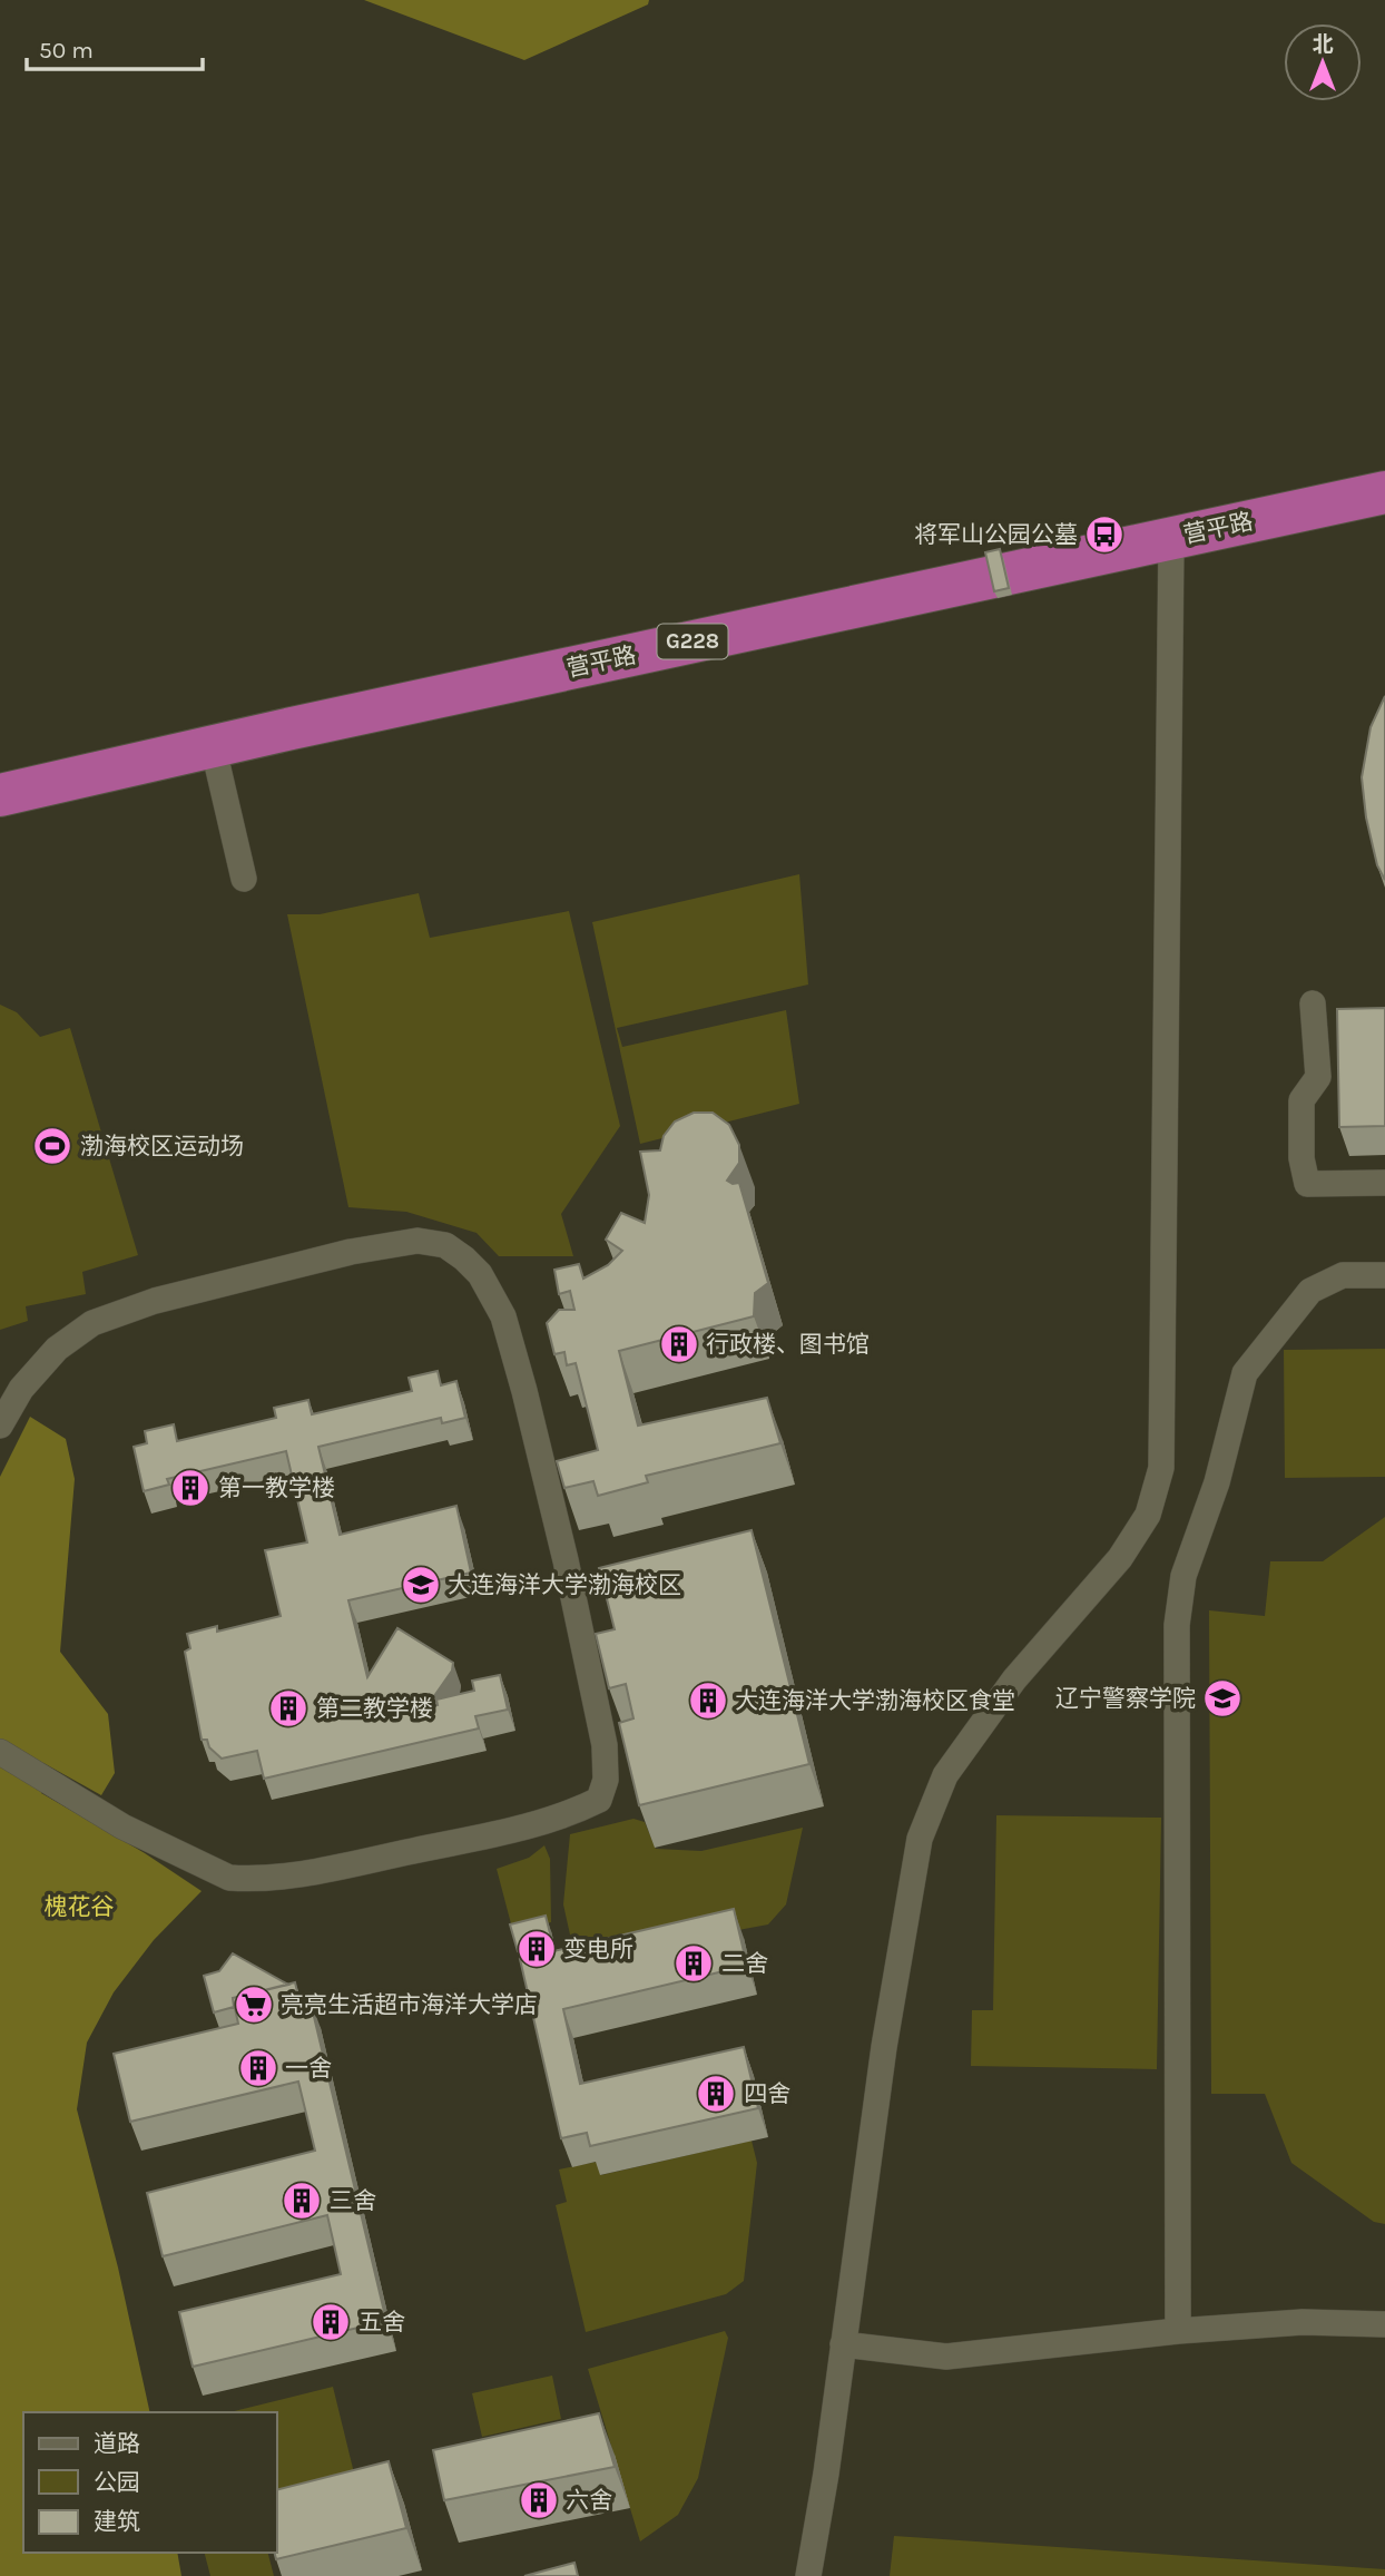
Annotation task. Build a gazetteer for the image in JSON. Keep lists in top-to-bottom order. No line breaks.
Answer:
{"streets":{"highway":["营平路","G228"]},"parks":["槐花谷"],"places":{"bus stop":["将军山公园公墓"],"sports":["渤海校区运动场"],"building":["行政楼、图书馆","第一教学楼","大连海洋大学渤海校区食堂","第二教学楼","变电所","二舍","一舍","四舍","三舍","五舍","六舍"],"school or university":["大连海洋大学渤海校区","辽宁警察学院"],"supermarket":["亮亮生活超市海洋大学店"]},"legend":["道路","公园","建筑"],"scale_bar":"50 m","north":"top"}
